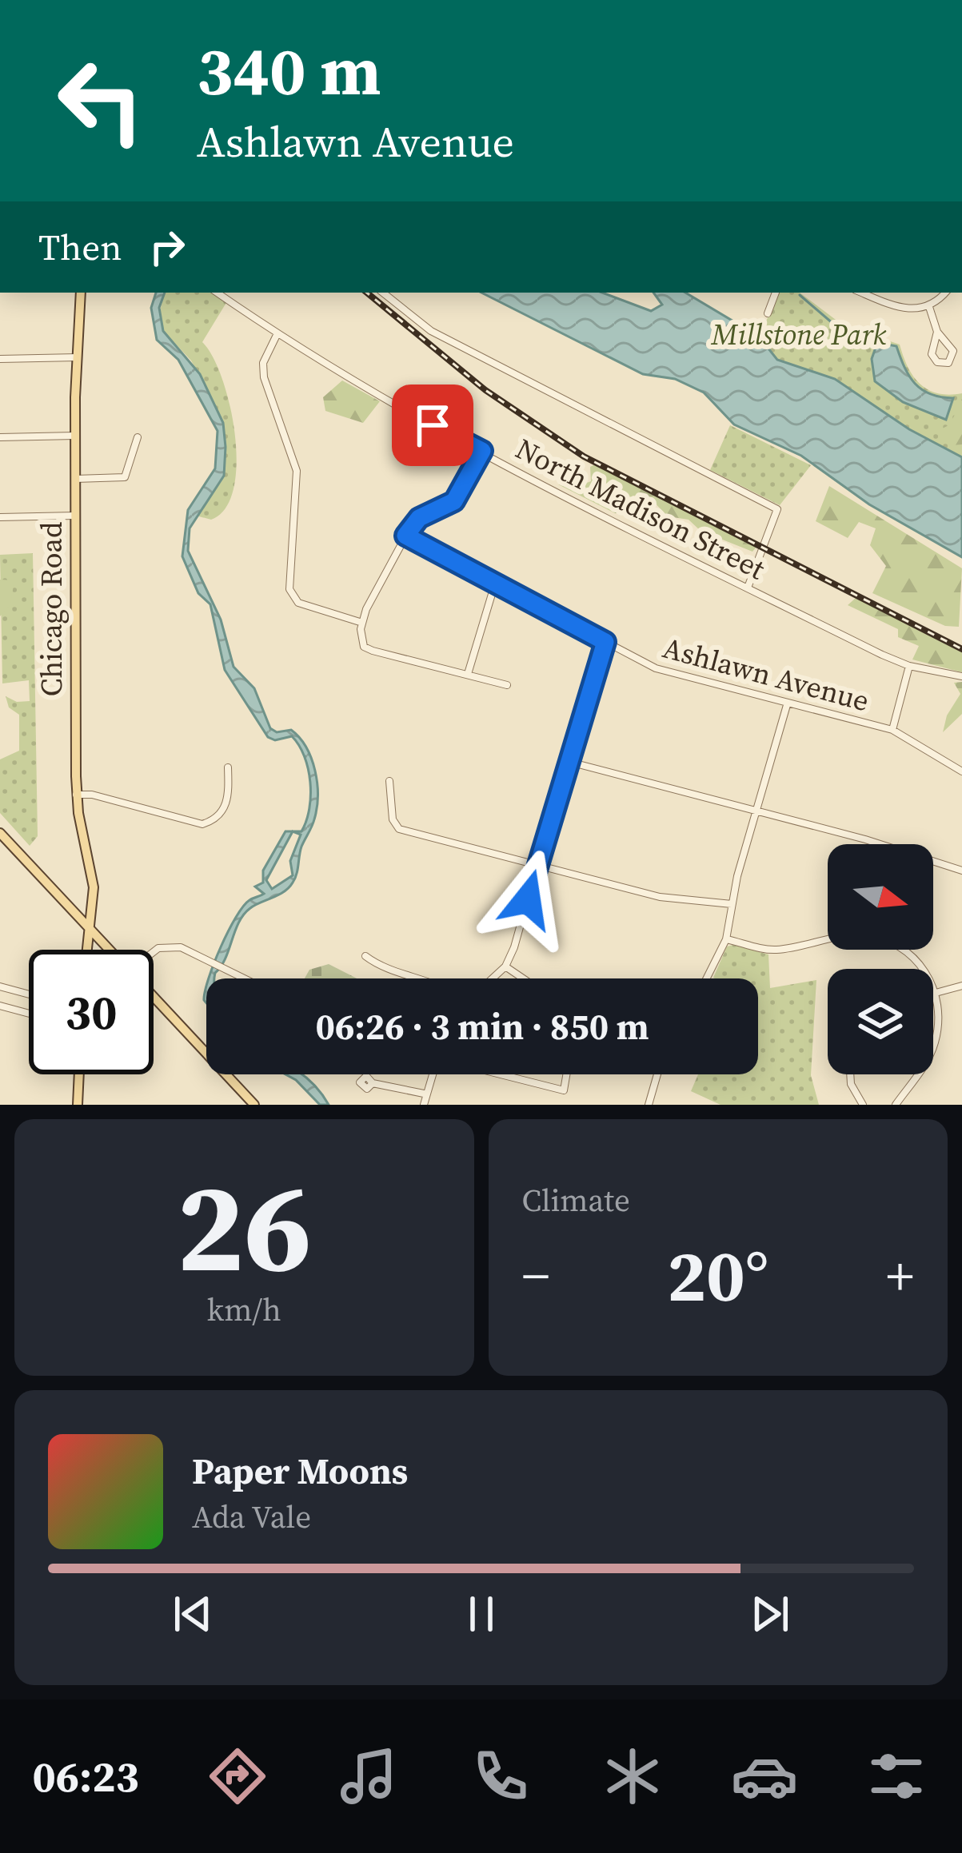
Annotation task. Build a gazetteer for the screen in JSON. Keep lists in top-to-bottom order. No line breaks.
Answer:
{"streets":{"main road":["Chicago Road"],"street":["North Madison Street","Ashlawn Avenue"]},"parks":["Millstone Park"],"north":"right","page":{"turn":["340 m","Ashlawn Avenue"],"then":"Then","limit":"30","trip":"06:26 · 3 min · 850 m","tile":[["26","km/h"],"Climate"],"heat":["−","20°","+"],"song":["Paper Moons","Ada Vale"],"tabs":"06:23"}}
